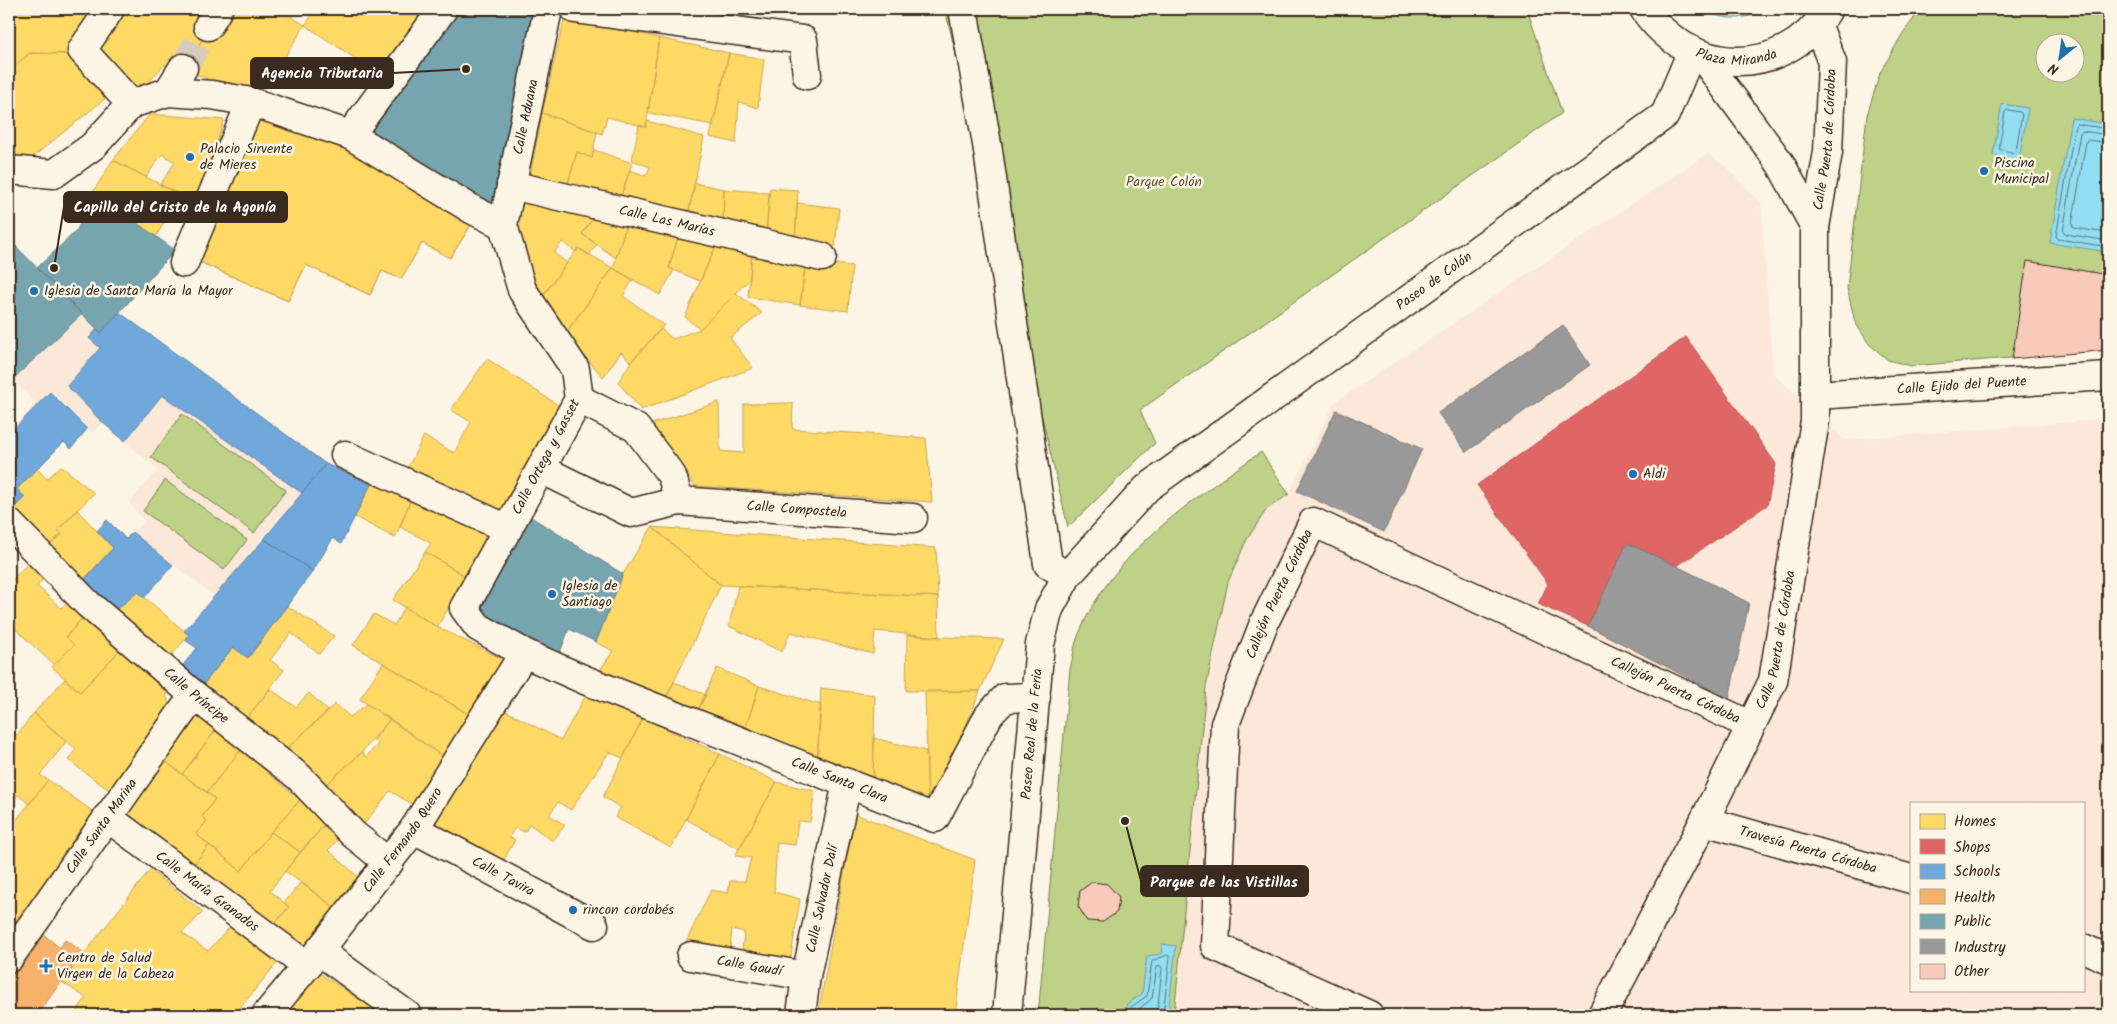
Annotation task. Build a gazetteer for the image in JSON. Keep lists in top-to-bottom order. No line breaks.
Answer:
{"streets":{"street":["Plaza Miranda","Calle Aduana","Calle Puerta de Córdoba","Calle Las Marías","Paseo de Colón","Calle Ejido del Puente","Calle Ortega y Gasset","Calle Compostela","Callejón Puerta Córdoba","Calle Príncipe","Paseo Real de la Feria","Calle Santa Clara","Calle Santa Marina","Calle Fernando Quero","Travesía Puerta Córdoba","Calle Tavira","Calle María Granados","Calle Salvador Dalí","Calle Gaudí"]},"crossings":[["Plaza Miranda","Calle Puerta de Córdoba"],["Plaza Miranda","Paseo de Colón"],["Calle Aduana","Calle Las Marías"],["Calle Aduana","Calle Ortega y Gasset"],["Calle Puerta de Córdoba","Paseo de Colón"],["Calle Puerta de Córdoba","Calle Ejido del Puente"],["Calle Puerta de Córdoba","Callejón Puerta Córdoba"],["Calle Puerta de Córdoba","Travesía Puerta Córdoba"],["Paseo de Colón","Paseo Real de la Feria"],["Calle Ortega y Gasset","Calle Santa Clara"],["Calle Príncipe","Calle Santa Marina"],["Calle Príncipe","Calle Fernando Quero"],["Paseo Real de la Feria","Calle Santa Clara"],["Calle Santa Clara","Calle Fernando Quero"],["Calle Santa Clara","Calle Salvador Dalí"],["Calle Santa Marina","Calle María Granados"],["Calle Fernando Quero","Calle Tavira"],["Calle Fernando Quero","Calle María Granados"],["Calle Salvador Dalí","Calle Gaudí"]],"parks":["Parque Colón"],"places":{"other":["Agencia Tributaria","Palacio Sirvente de Mieres","Piscina Municipal","Capilla del Cristo de la Agonía","Iglesia de Santa María la Mayor","Aldi","Iglesia de Santiago","Parque de las Vistillas","rincon cordobés"],"health":["Centro de Salud Virgen de la Cabeza"]},"legend":["Homes","Shops","Schools","Health","Public","Industry","Other"],"north":"bottom left"}
